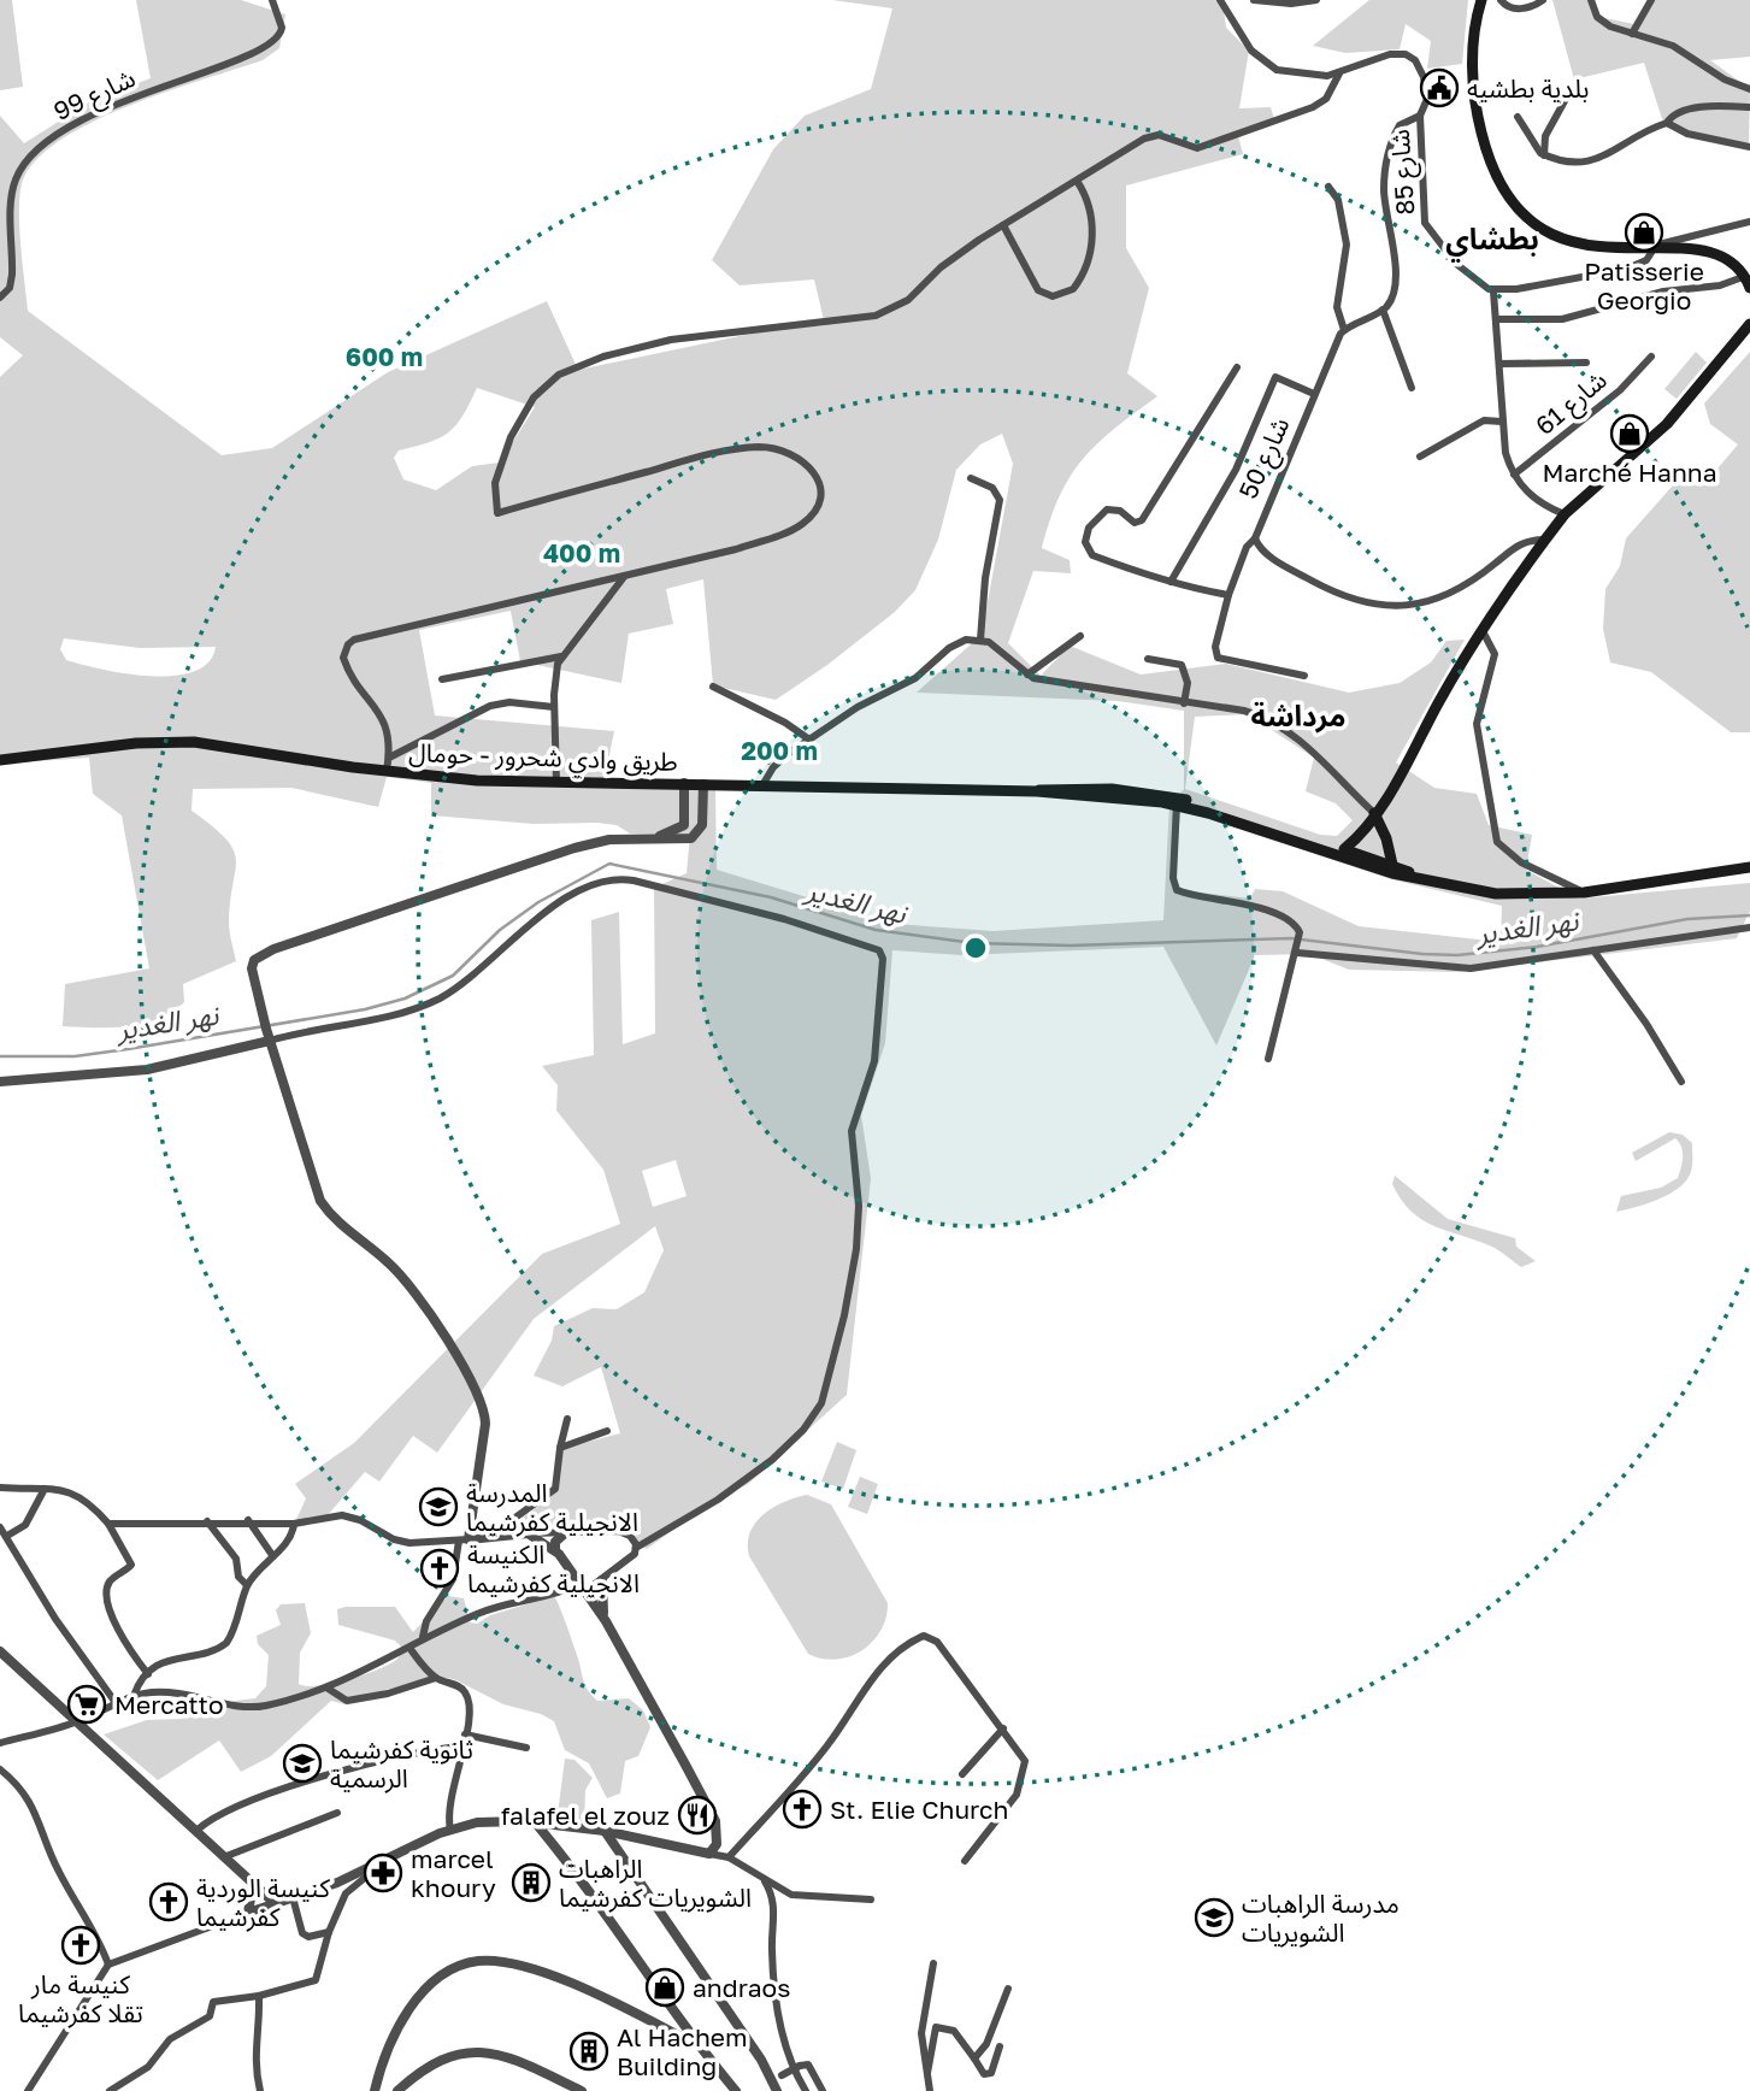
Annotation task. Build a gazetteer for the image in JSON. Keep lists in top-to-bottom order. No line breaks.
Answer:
{"streets":{"main road":["طريق وادي شحرور - حومال"],"street":["شارع 99","شارع 85","شارع 61","شارع 50"]},"districts":["بطشاي","مرداشة"],"water":["نهر الغدير"],"places":{"public building":["بلدية بطشيه"],"shop":["Patisserie Georgio","Marché Hanna","andraos"],"school or university":["المدرسة الانجيلية كفرشيما","ثانوية كفرشيما الرسمية","مدرسة الراهبات الشويريات"],"church":["الكنيسة الانجيلية كفرشيما","St. Elie Church","كنيسة الوردية كفرشيما","كنيسة مار تقلا كفرشيما"],"supermarket":["Mercatto"],"restaurant":["falafel el zouz"],"pharmacy":["marcel khoury"],"building":["الراهبات الشويريات كفرشيما","Al Hachem Building"]},"rings":["600 m","400 m","200 m"]}
